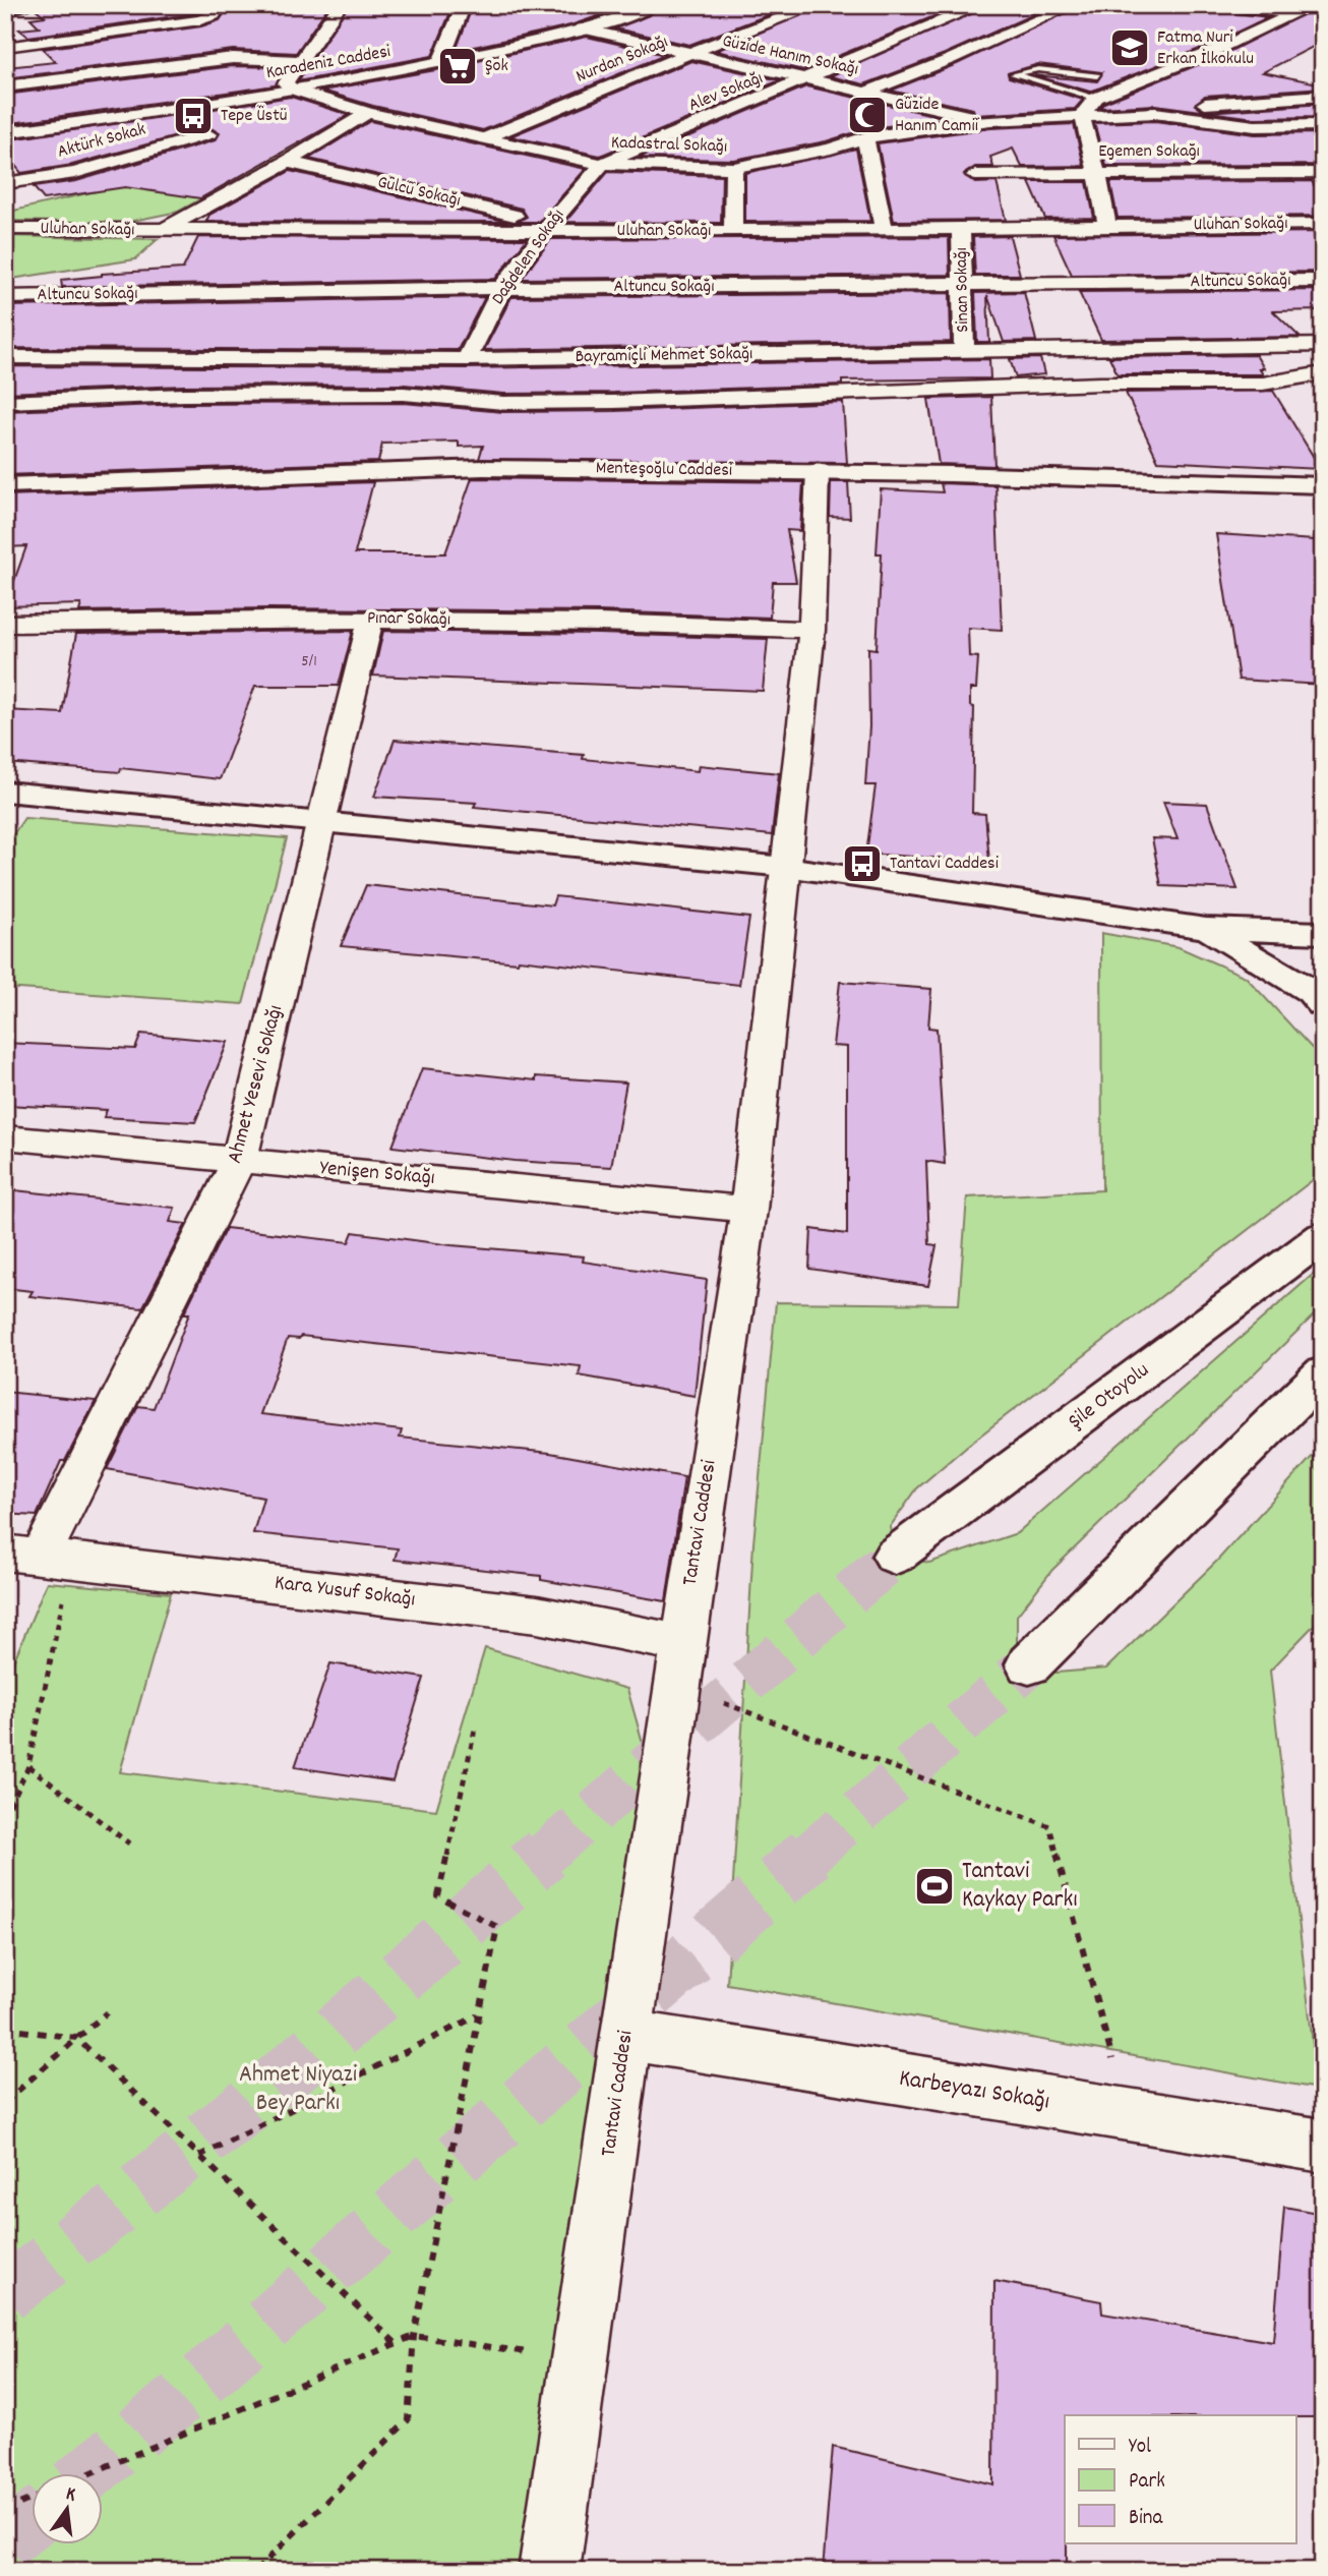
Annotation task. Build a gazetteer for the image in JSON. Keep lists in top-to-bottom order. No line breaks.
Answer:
{"streets":{"main road":["Karadeniz Caddesi","Menteşoğlu Caddesi","Şile Otoyolu"],"street":["Güzide Hanım Sokağı","Nurdan Sokağı","Alev Sokağı","Aktürk Sokak","Kadastral Sokağı","Egemen Sokağı","Gülcü Sokağı","Uluhan Sokağı","Dağdelen Sokağı","Altuncu Sokağı","Sinan Sokağı","Bayramiçli Mehmet Sokağı","Pınar Sokağı","Ahmet Yesevi Sokağı","Yenişen Sokağı","Tantavi Caddesi","Kara Yusuf Sokağı","Karbeyazı Sokağı"]},"crossings":[["Güzide Hanım Sokağı","Nurdan Sokağı"],["Güzide Hanım Sokağı","Karadeniz Caddesi"],["Güzide Hanım Sokağı","Alev Sokağı"],["Güzide Hanım Sokağı","Kadastral Sokağı"],["Nurdan Sokağı","Kadastral Sokağı"],["Karadeniz Caddesi","Kadastral Sokağı"],["Alev Sokağı","Kadastral Sokağı"],["Alev Sokağı","Dağdelen Sokağı"],["Kadastral Sokağı","Dağdelen Sokağı"],["Gülcü Sokağı","Uluhan Sokağı"],["Gülcü Sokağı","Dağdelen Sokağı"],["Uluhan Sokağı","Dağdelen Sokağı"],["Uluhan Sokağı","Sinan Sokağı"],["Dağdelen Sokağı","Altuncu Sokağı"],["Dağdelen Sokağı","Bayramiçli Mehmet Sokağı"],["Altuncu Sokağı","Sinan Sokağı"],["Sinan Sokağı","Bayramiçli Mehmet Sokağı"],["Menteşoğlu Caddesi","Tantavi Caddesi"],["Pınar Sokağı","Ahmet Yesevi Sokağı"],["Pınar Sokağı","Tantavi Caddesi"],["Ahmet Yesevi Sokağı","Yenişen Sokağı"],["Ahmet Yesevi Sokağı","Kara Yusuf Sokağı"],["Yenişen Sokağı","Tantavi Caddesi"],["Tantavi Caddesi","Kara Yusuf Sokağı"],["Tantavi Caddesi","Karbeyazı Sokağı"]],"parks":["Ahmet Niyazi Bey Parkı"],"places":{"school or university":["Fatma Nuri Erkan İlkokulu"],"supermarket":["Şok"],"mosque":["Güzide Hanım Camii"],"bus stop":["Tepe Üstü","Tantavi Caddesi"],"sports":["Tantavi Kaykay Parkı"]},"house_numbers":["5/1"],"legend":["Yol","Park","Bina"],"north":"top"}
